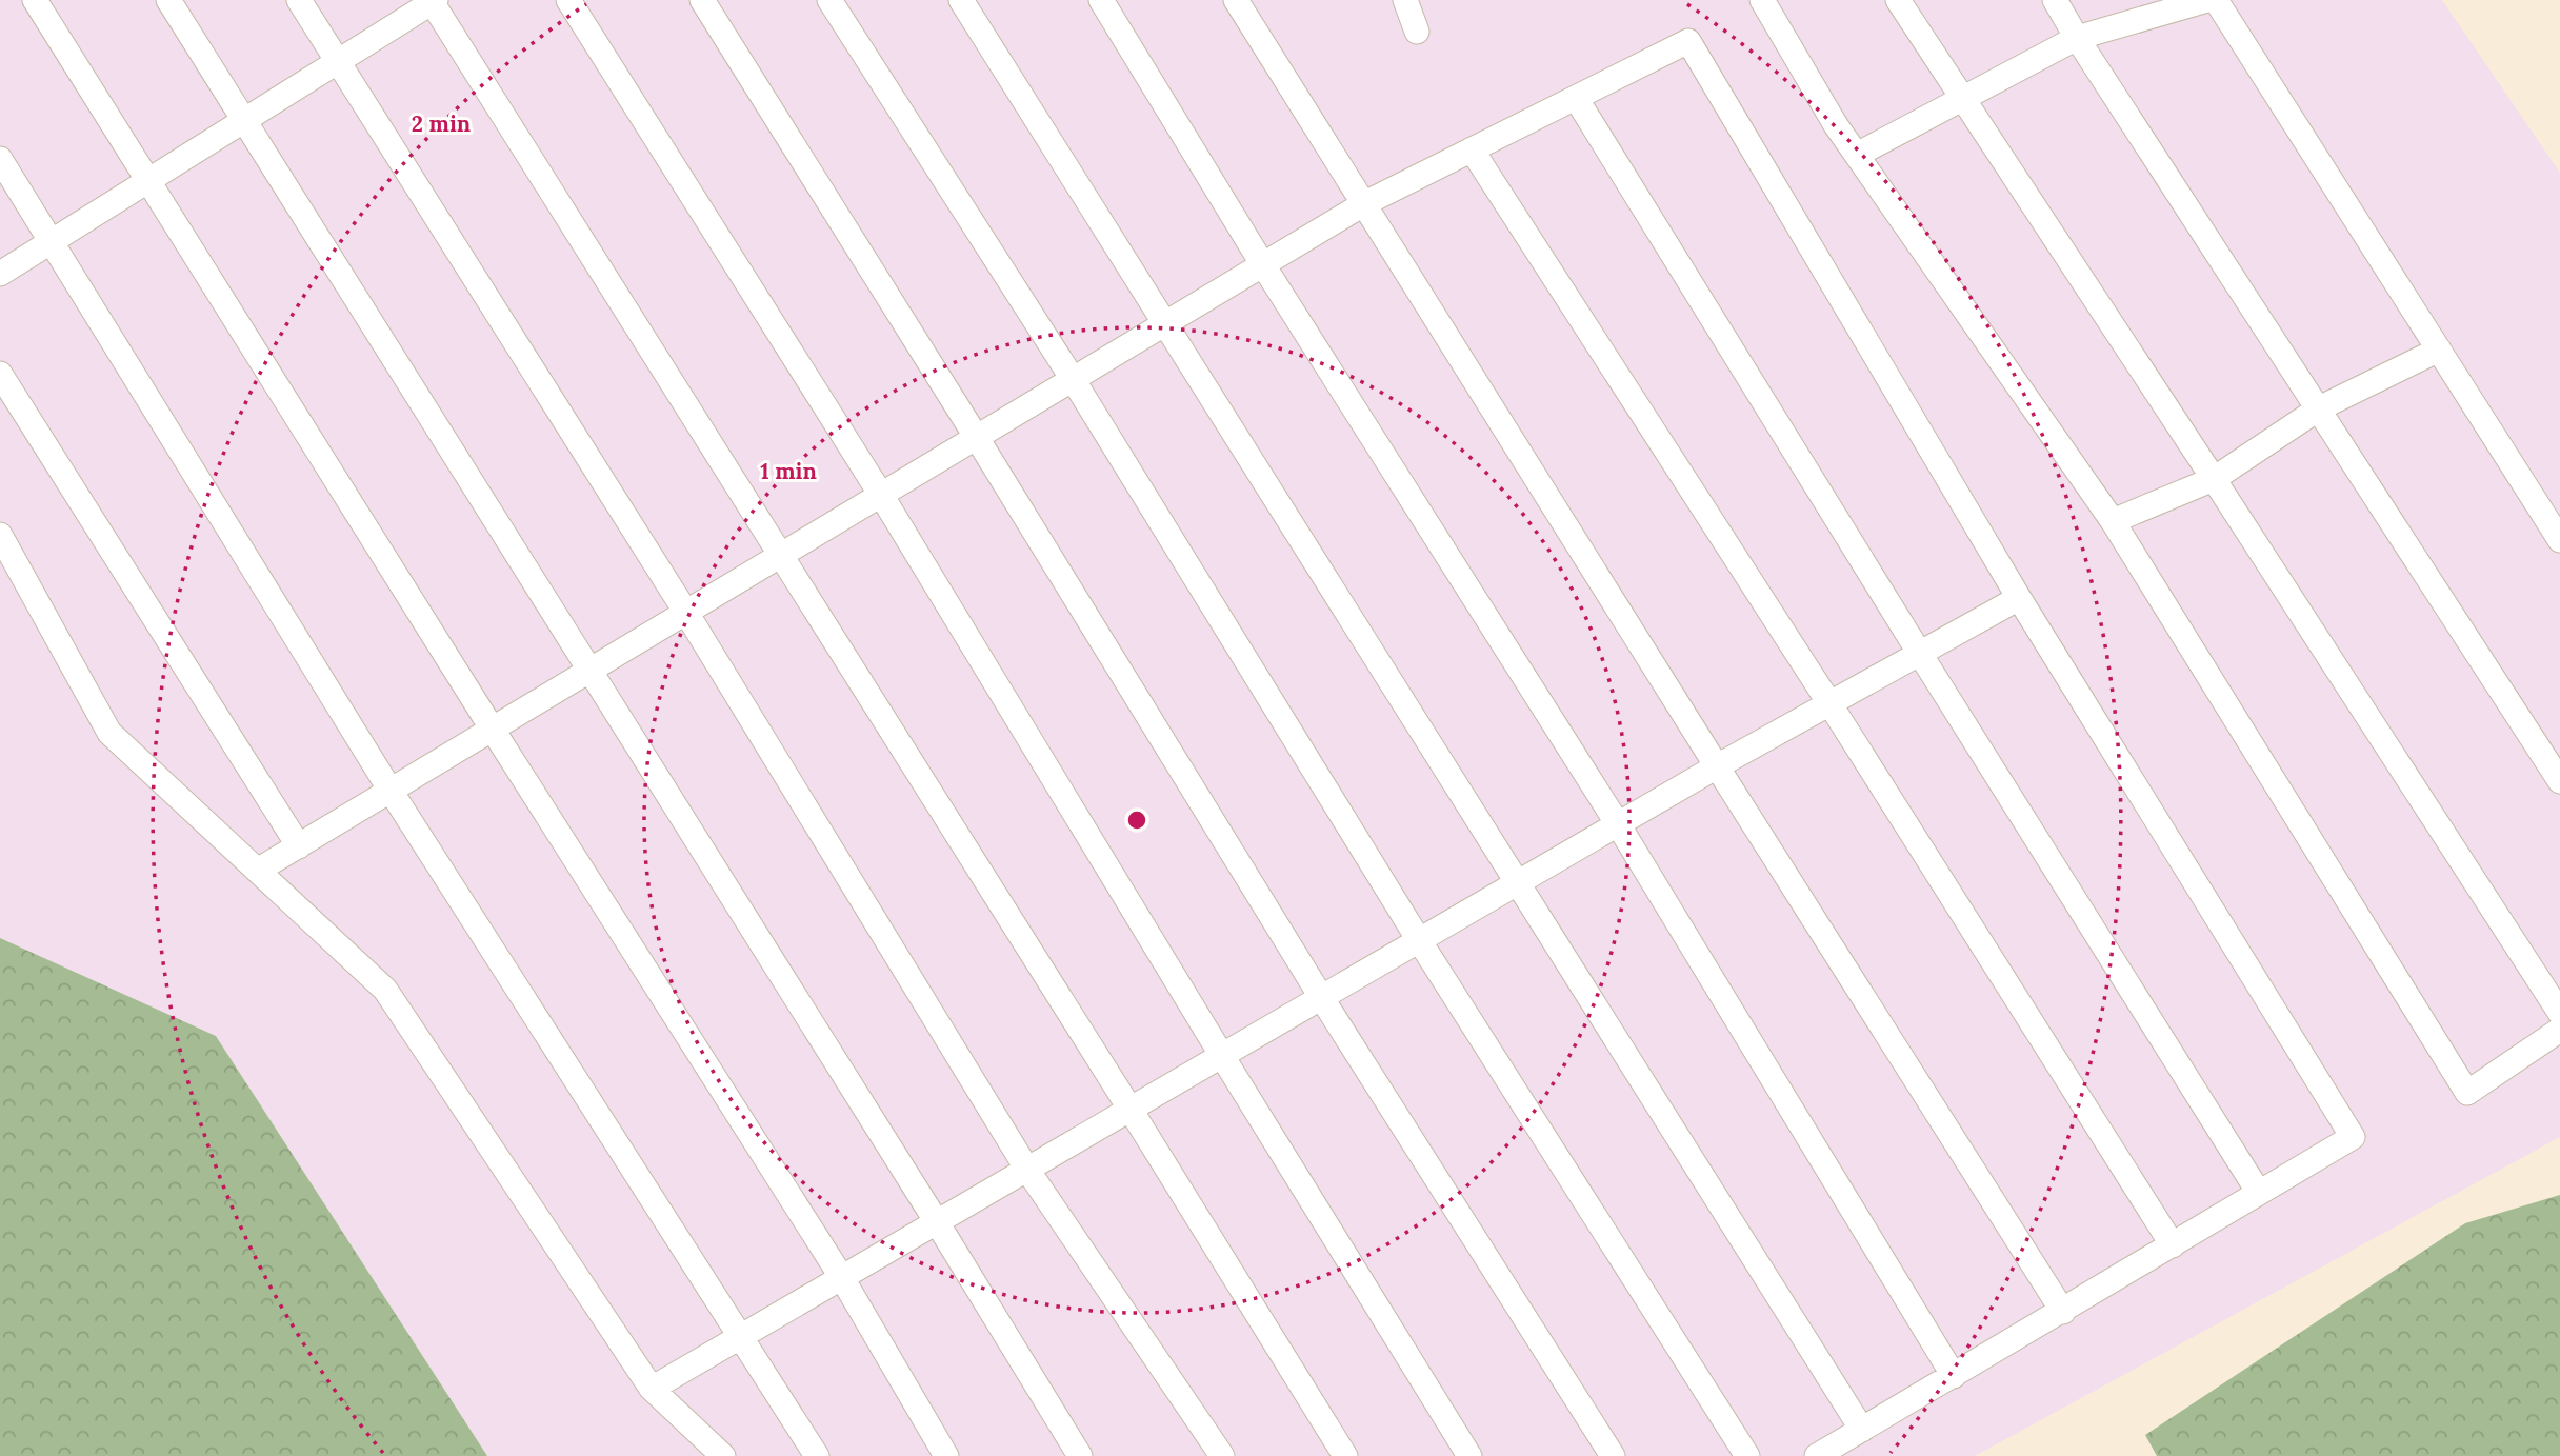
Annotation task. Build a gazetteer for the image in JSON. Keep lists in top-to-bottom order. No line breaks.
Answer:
{"rings":["2 min","1 min"]}
